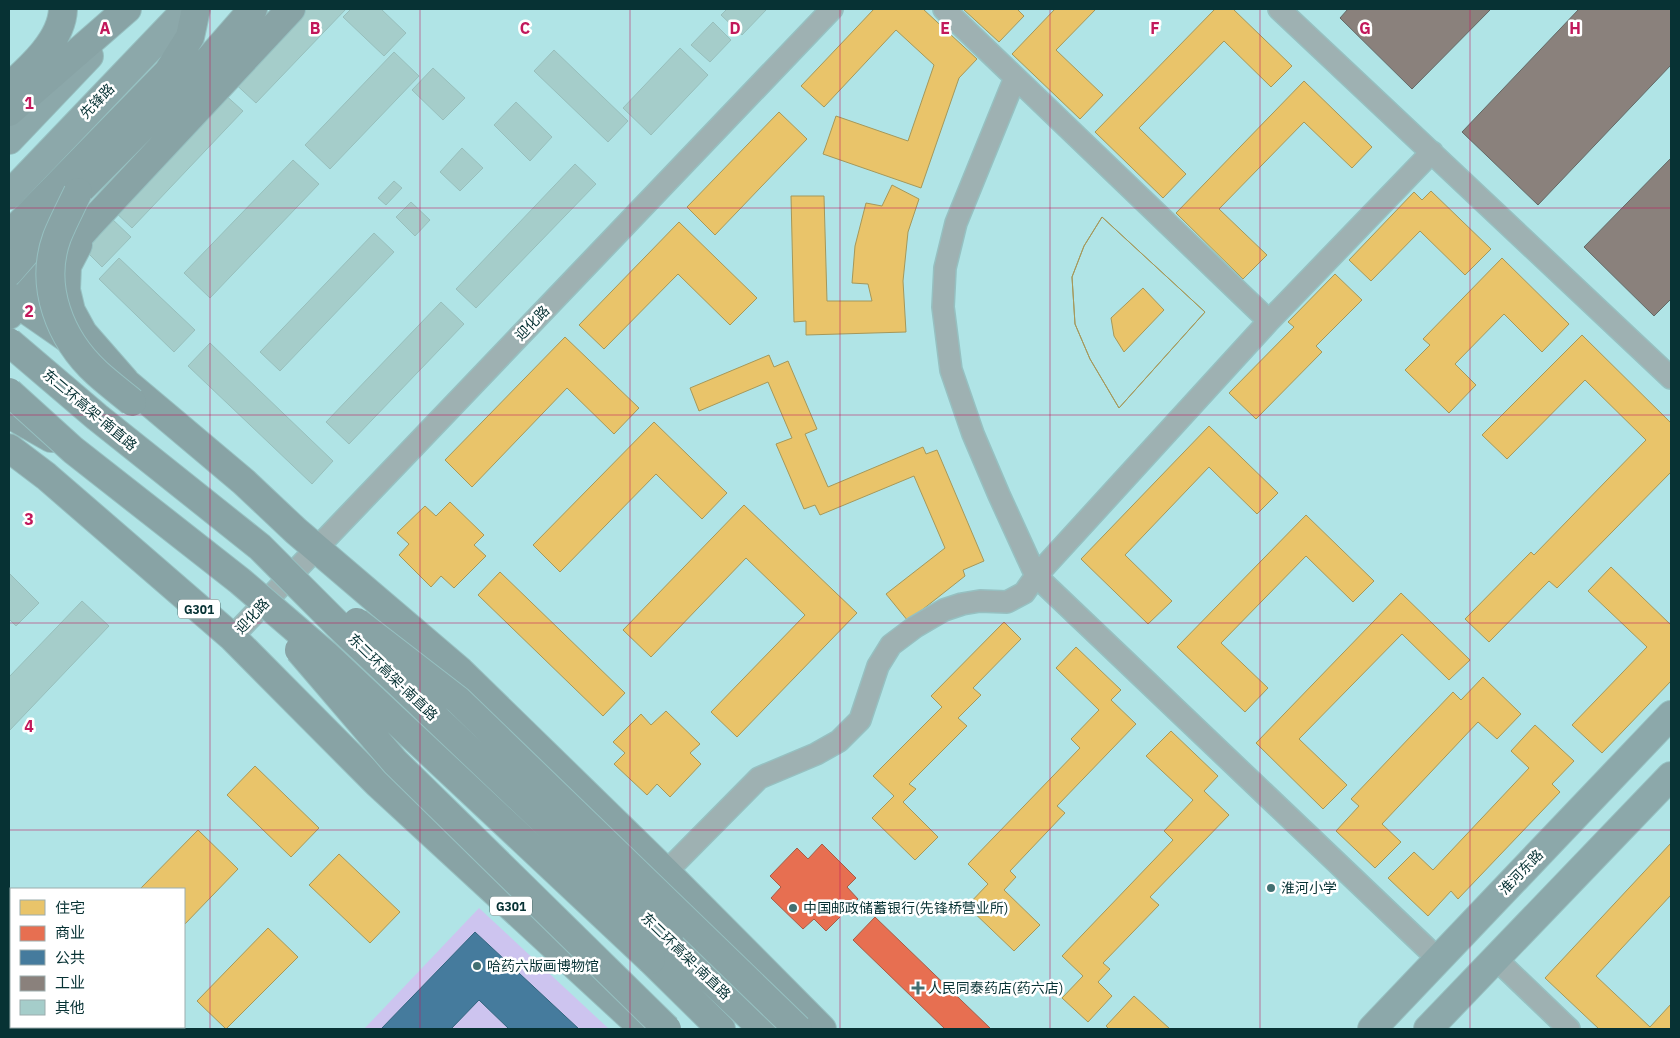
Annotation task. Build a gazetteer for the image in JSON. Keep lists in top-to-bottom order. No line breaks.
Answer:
{"streets":{"highway":["东二环高架-南直路","G301"],"main road":["先锋路","淮河东路"],"street":["迎化路"]},"crossings":[["迎化路","G301"]],"places":{"other":["淮河小学","中国邮政储蓄银行(先锋桥营业所)","哈药六版画博物馆"],"health":["人民同泰药店(药六店)"]},"legend":["住宅","商业","公共","工业","其他"],"grid":{"columns":["A","B","C","D","E","F","G","H"],"rows":["1","2","3","4"]}}
